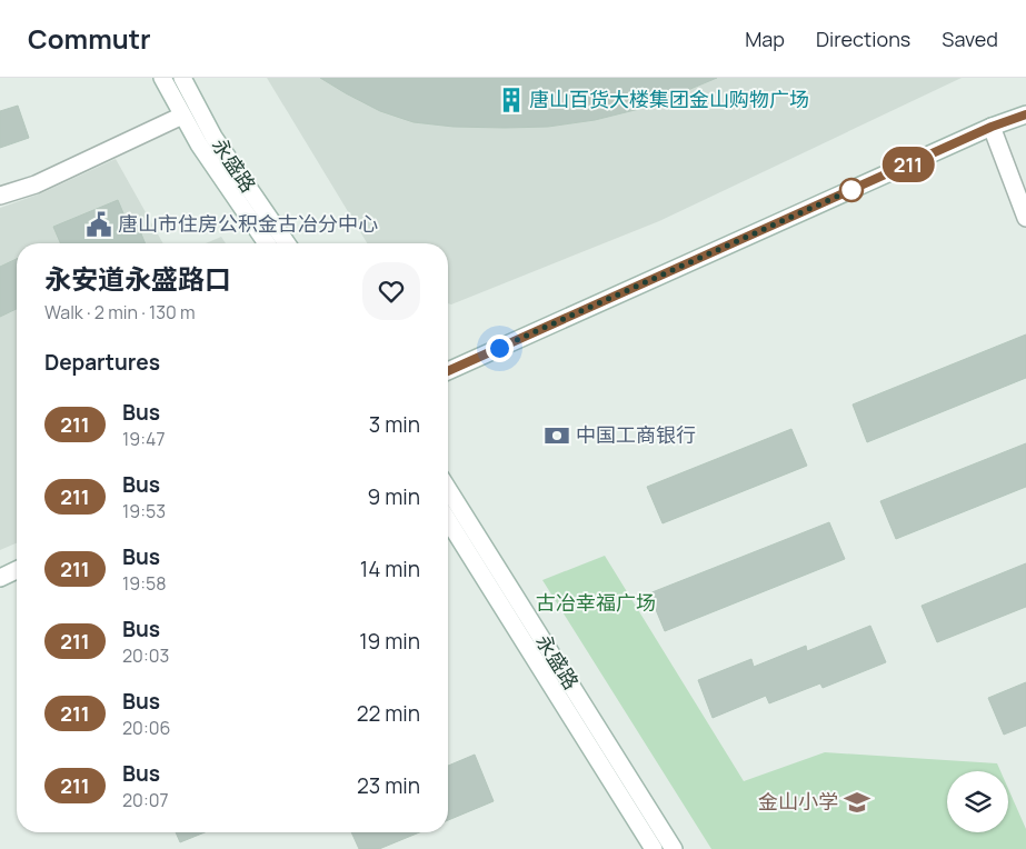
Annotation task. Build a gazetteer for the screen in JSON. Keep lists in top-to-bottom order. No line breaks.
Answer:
{"streets":{"main road":["永盛路"]},"parks":["古冶幸福广场"],"places":{"building":["唐山百货大楼集团金山购物广场"],"public building":["唐山市住房公积金古冶分中心"],"bank":["中国工商银行"],"school or university":["金山小学"]},"lines":["bus line 211"],"page":{"header":"Commutr","nav":["Map","Directions","Saved"],"on_map":"211","heading":[["永安道永盛路口","Walk · 2 min · 130 m"],"Departures"],"list":[{"mark":"211","name":"Bus","note":"19:47","value":"3 min"},{"mark":"211","name":"Bus","note":"19:53","value":"9 min"},{"mark":"211","name":"Bus","note":"19:58","value":"14 min"},{"mark":"211","name":"Bus","note":"20:03","value":"19 min"},{"mark":"211","name":"Bus","note":"20:06","value":"22 min"},{"mark":"211","name":"Bus","note":"20:07","value":"23 min"}]}}
